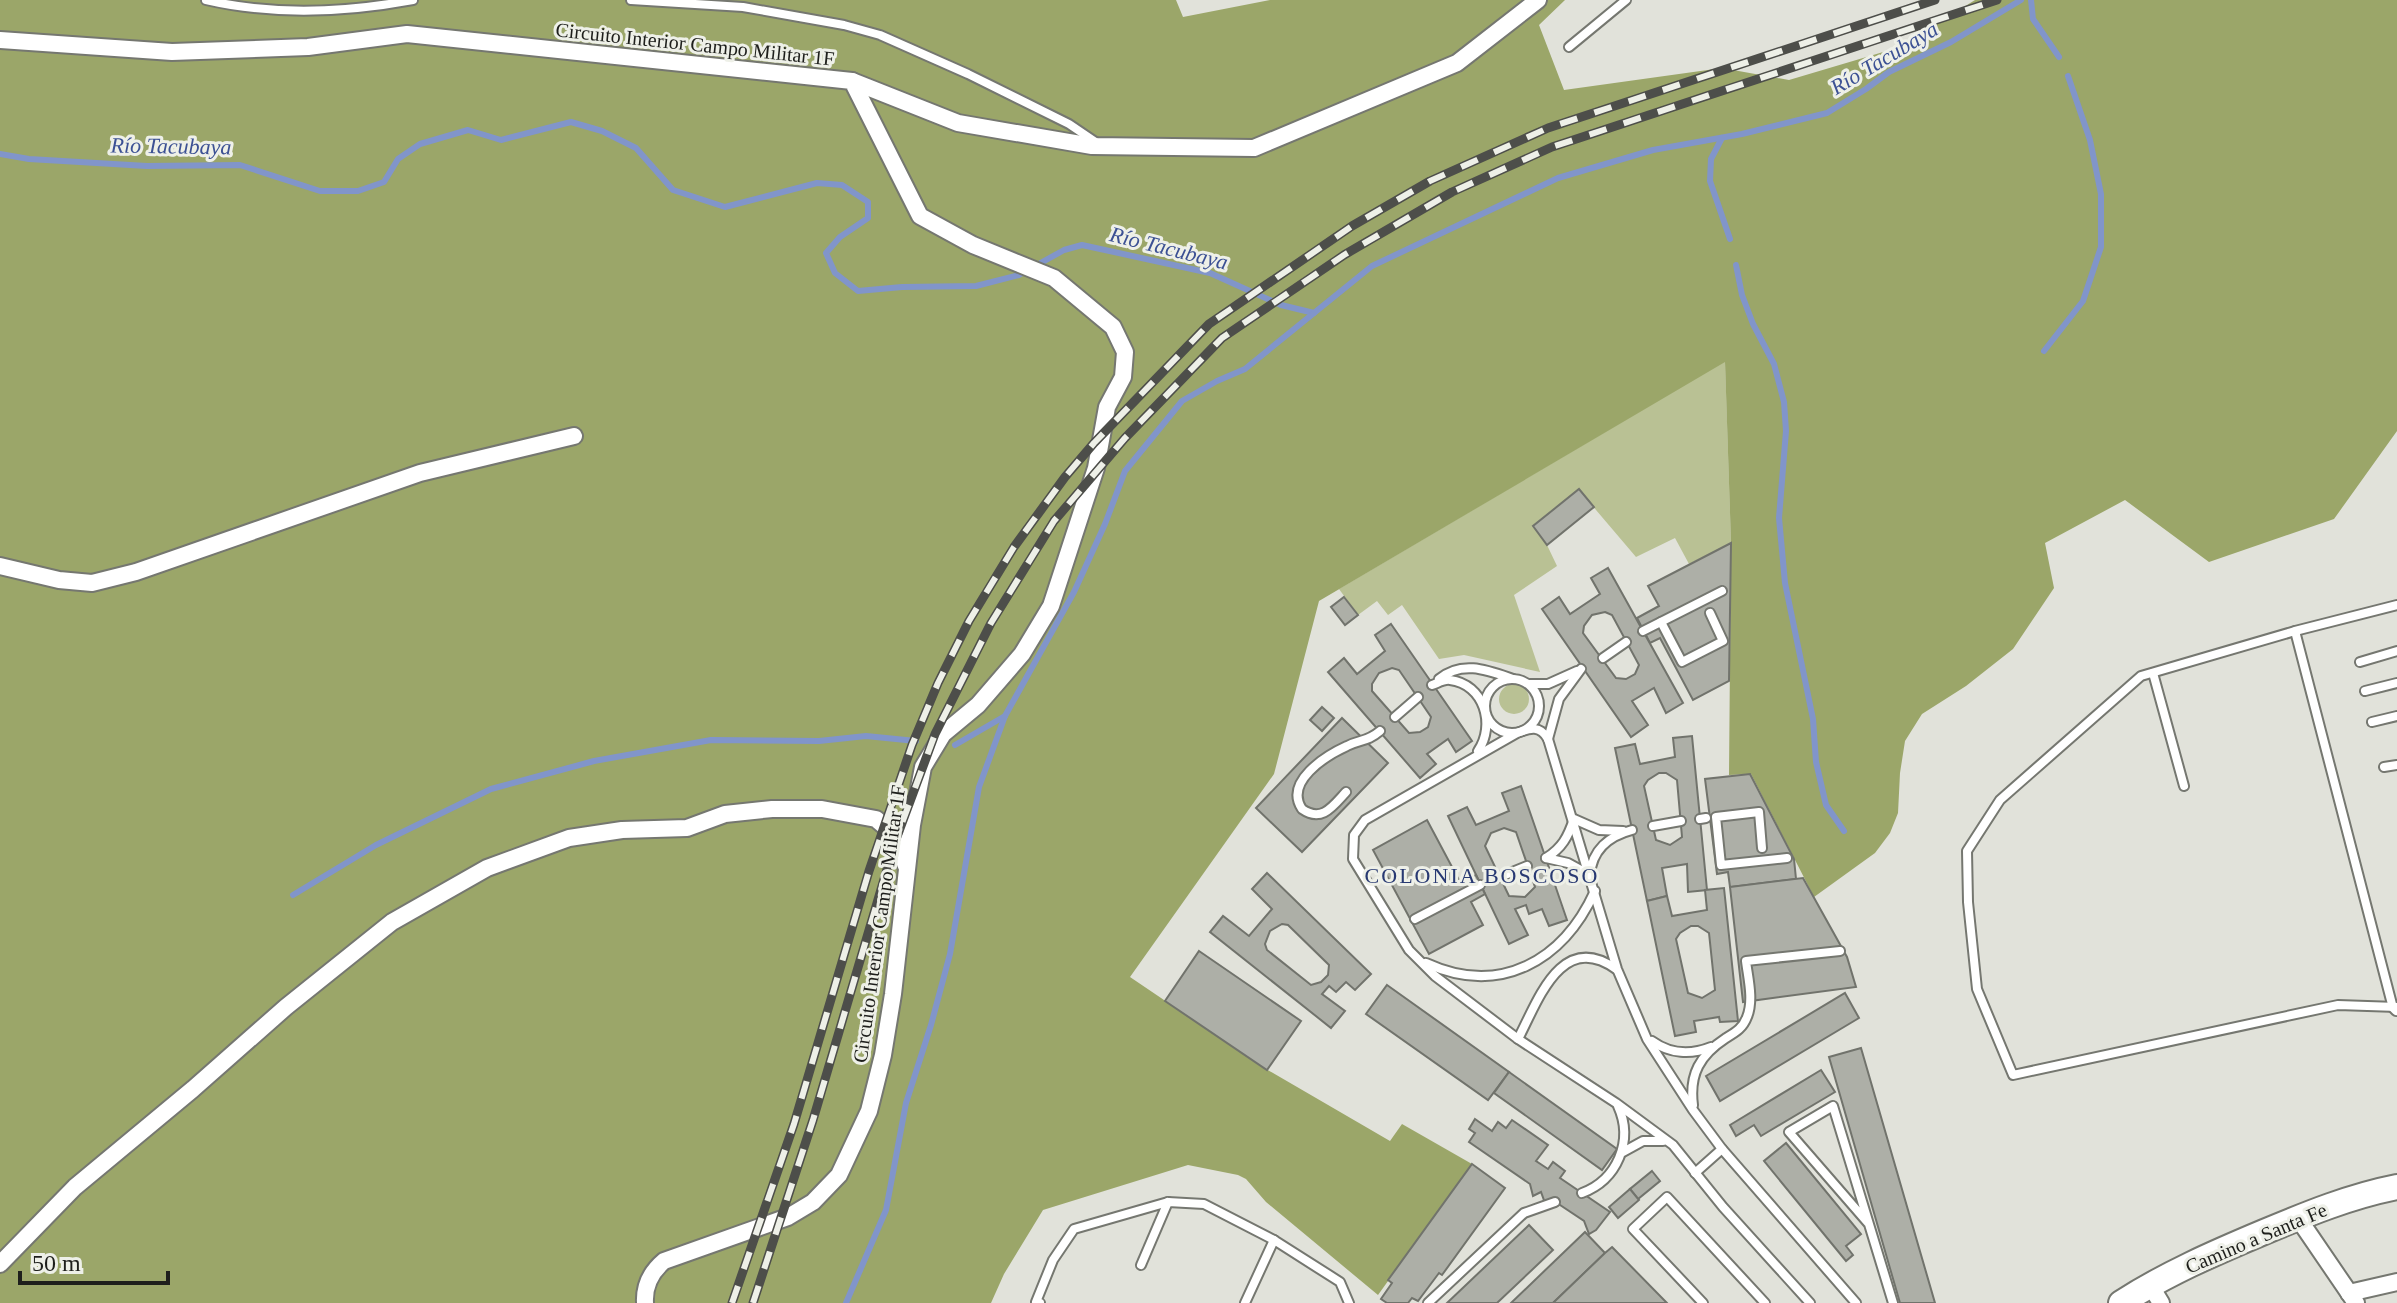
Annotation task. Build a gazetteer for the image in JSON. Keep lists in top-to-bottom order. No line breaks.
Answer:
{"streets":{"main road":["Camino a Santa Fe"],"street":["Circuito Interior Campo Militar 1F"]},"districts":["COLONIA BOSCOSO"],"water":["Río Tacubaya"],"scale_bar":"50 m"}
